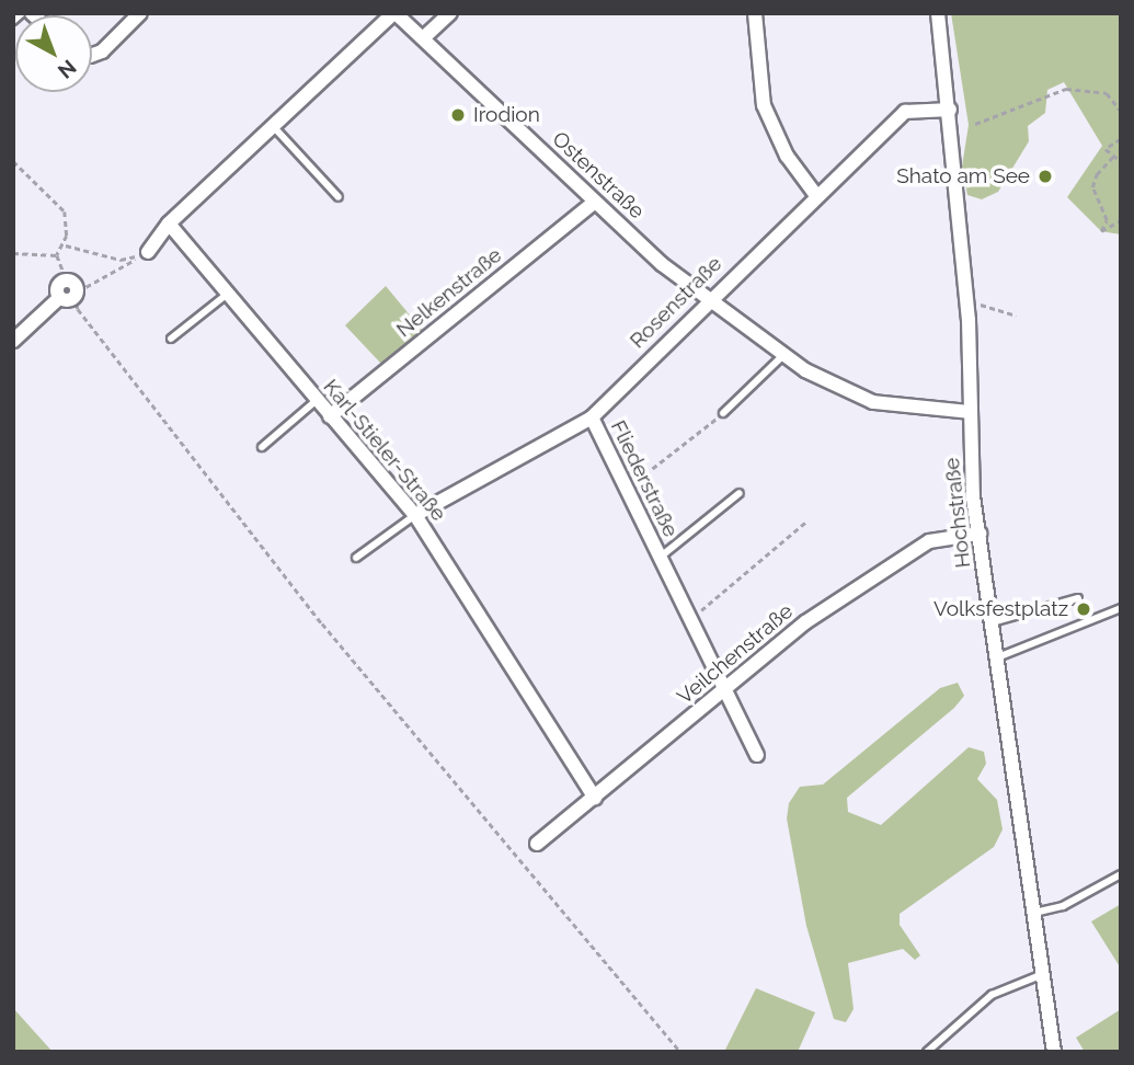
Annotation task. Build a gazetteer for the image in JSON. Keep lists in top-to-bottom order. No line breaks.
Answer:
{"streets":{"street":["Ostenstraße","Nelkenstraße","Rosenstraße","Karl-Stieler-Straße","Fliederstraße","Hochstraße","Veilchenstraße"]},"crossings":[["Ostenstraße","Nelkenstraße"],["Ostenstraße","Rosenstraße"],["Ostenstraße","Hochstraße"],["Nelkenstraße","Karl-Stieler-Straße"],["Rosenstraße","Karl-Stieler-Straße"],["Rosenstraße","Fliederstraße"],["Rosenstraße","Hochstraße"],["Karl-Stieler-Straße","Veilchenstraße"],["Fliederstraße","Veilchenstraße"],["Hochstraße","Veilchenstraße"]],"places":["Irodion","Shato am See","Volksfestplatz"],"north":"bottom right"}
